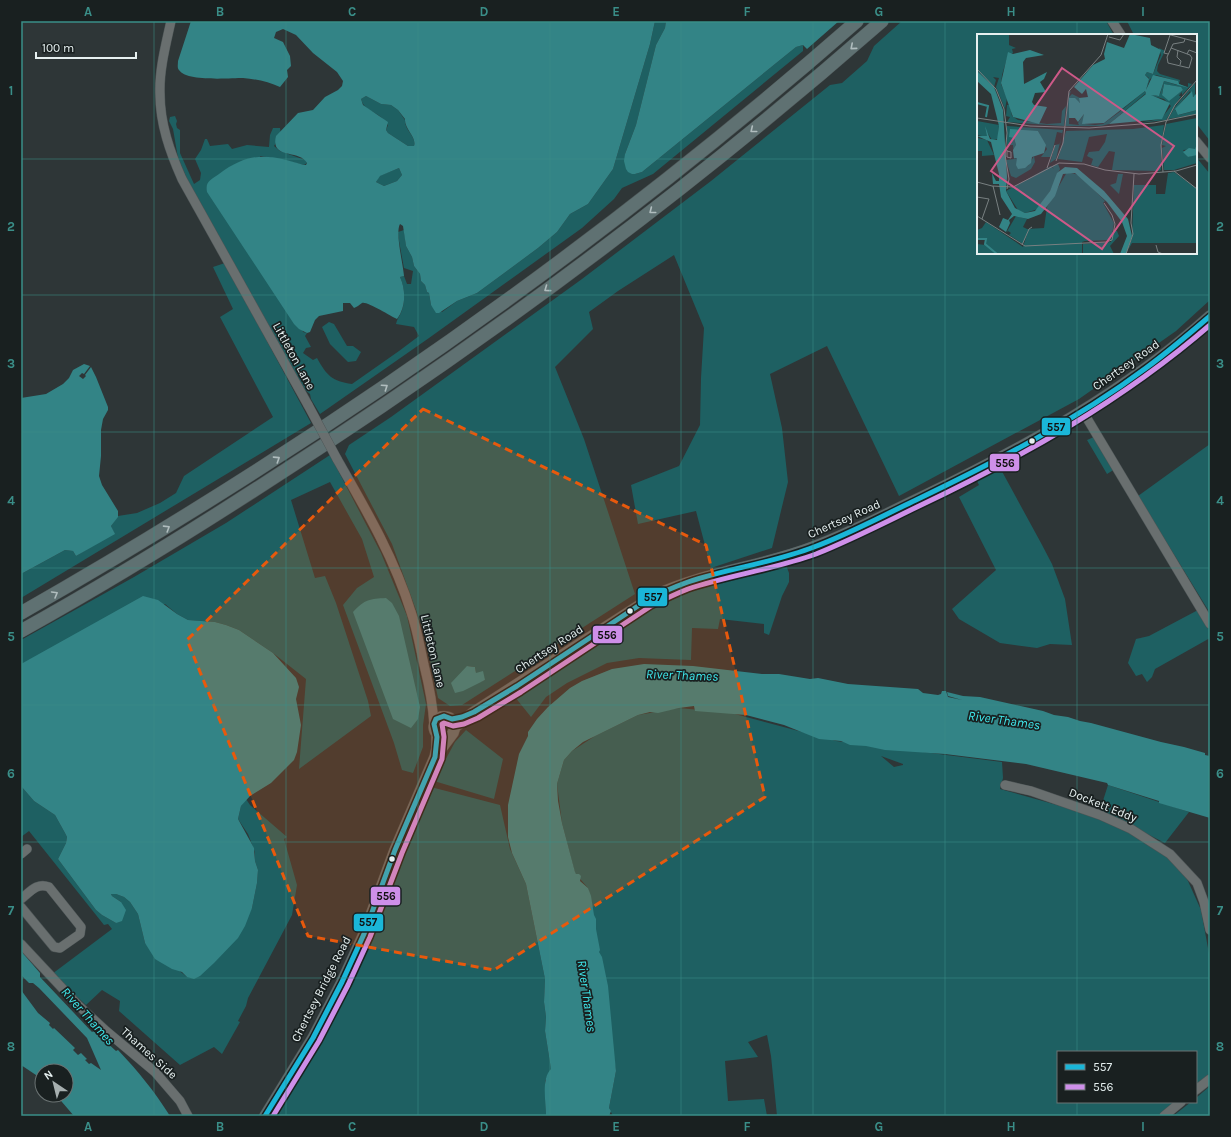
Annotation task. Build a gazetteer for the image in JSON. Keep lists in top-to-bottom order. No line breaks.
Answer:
{"streets":{"main road":["Chertsey Road","Chertsey Bridge Road"],"street":["Littleton Lane","Dockett Eddy","Thames Side"]},"crossings":[["Littleton Lane","Chertsey Bridge Road"],["Chertsey Road","Chertsey Bridge Road"]],"water":["River Thames"],"lines":["transit line 557","transit line 556"],"legend":["557","556"],"scale_bar":"100 m","north":"top left","grid":{"columns":["A","B","C","D","E","F","G","H","I"],"rows":["1","2","3","4","5","6","7","8"]}}
